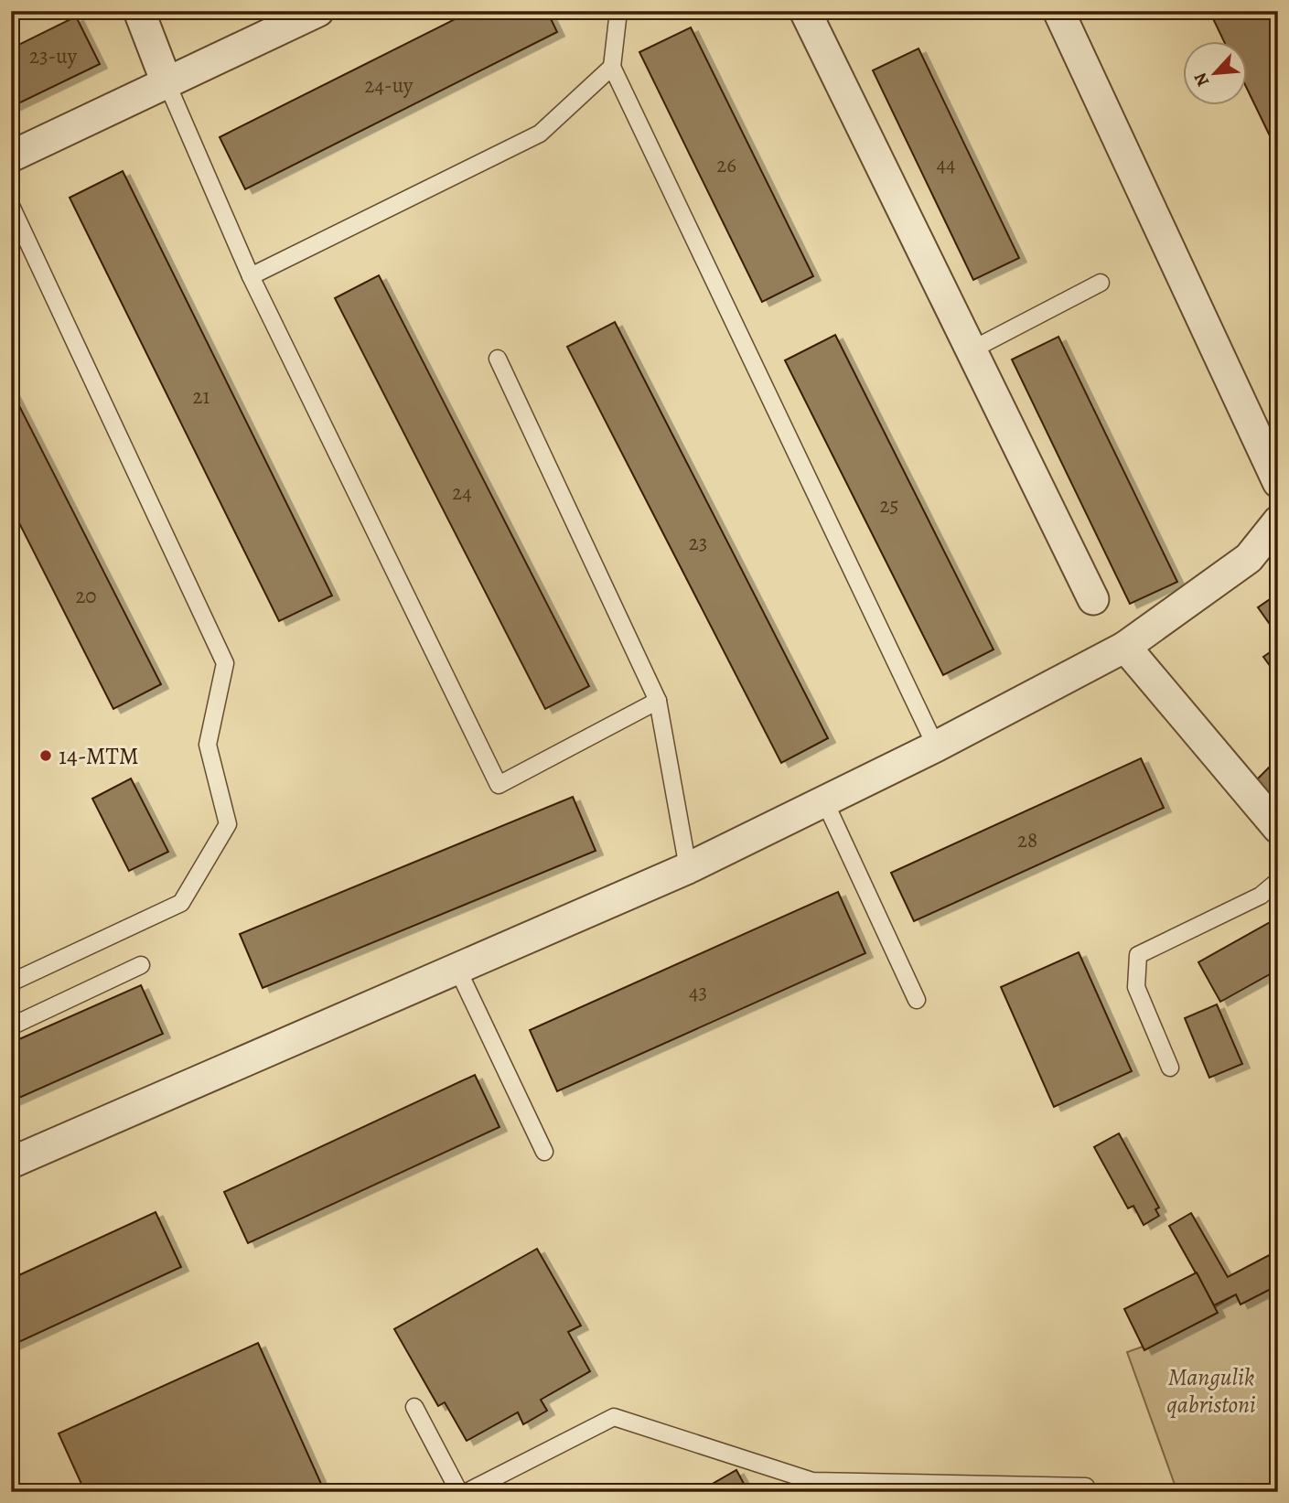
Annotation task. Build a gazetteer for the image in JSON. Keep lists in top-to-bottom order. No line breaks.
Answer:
{"parks":["Mangulik qabristoni"],"places":["14-МТМ"],"house_numbers":["23-uy","24-uy","44","26","21","24","25","23","20","28","43"],"north":"bottom left"}
